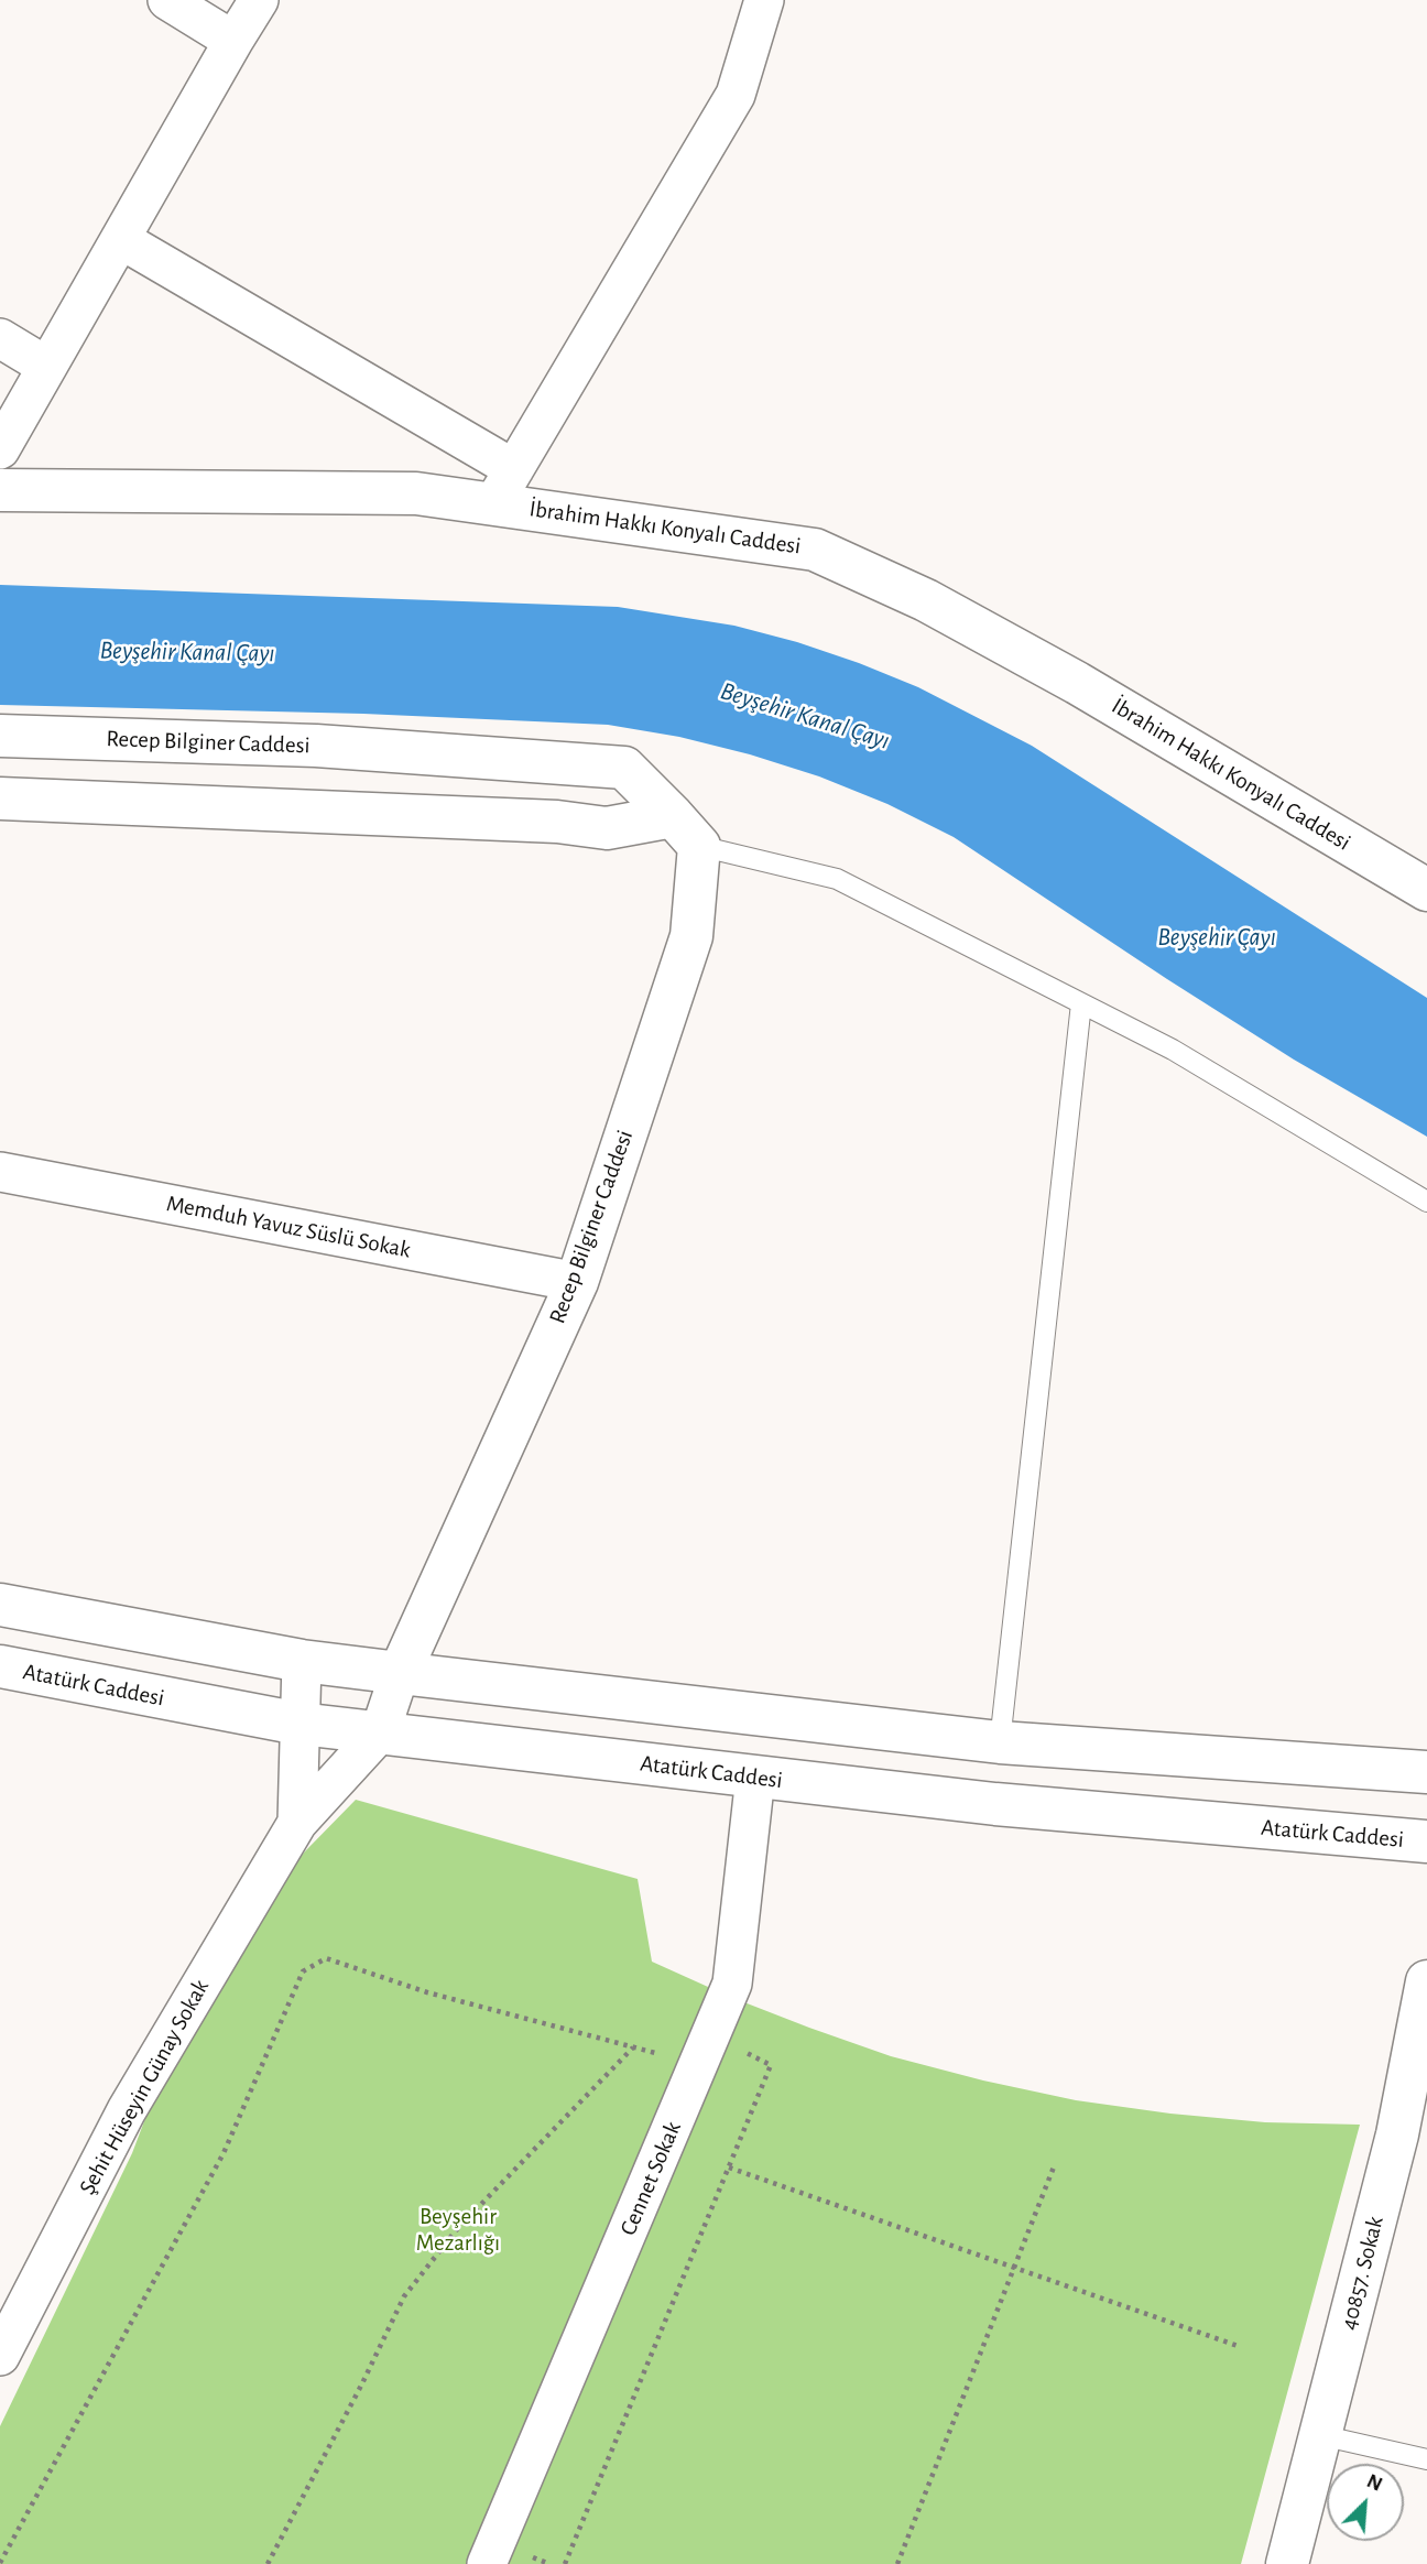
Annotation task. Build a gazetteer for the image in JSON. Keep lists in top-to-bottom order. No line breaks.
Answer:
{"streets":{"street":["İbrahim Hakkı Konyalı Caddesi","Recep Bilginer Caddesi","Memduh Yavuz Süslü Sokak","Atatürk Caddesi","Şehit Hüseyin Günay Sokak","Cennet Sokak","40857. Sokak"]},"crossings":[["Recep Bilginer Caddesi","Memduh Yavuz Süslü Sokak"],["Atatürk Caddesi","Şehit Hüseyin Günay Sokak"],["Atatürk Caddesi","Cennet Sokak"]],"water":["Beyşehir Kanal Çayı","Beyşehir Çayı"],"parks":["Beyşehir Mezarlığı"],"north":"top right"}
